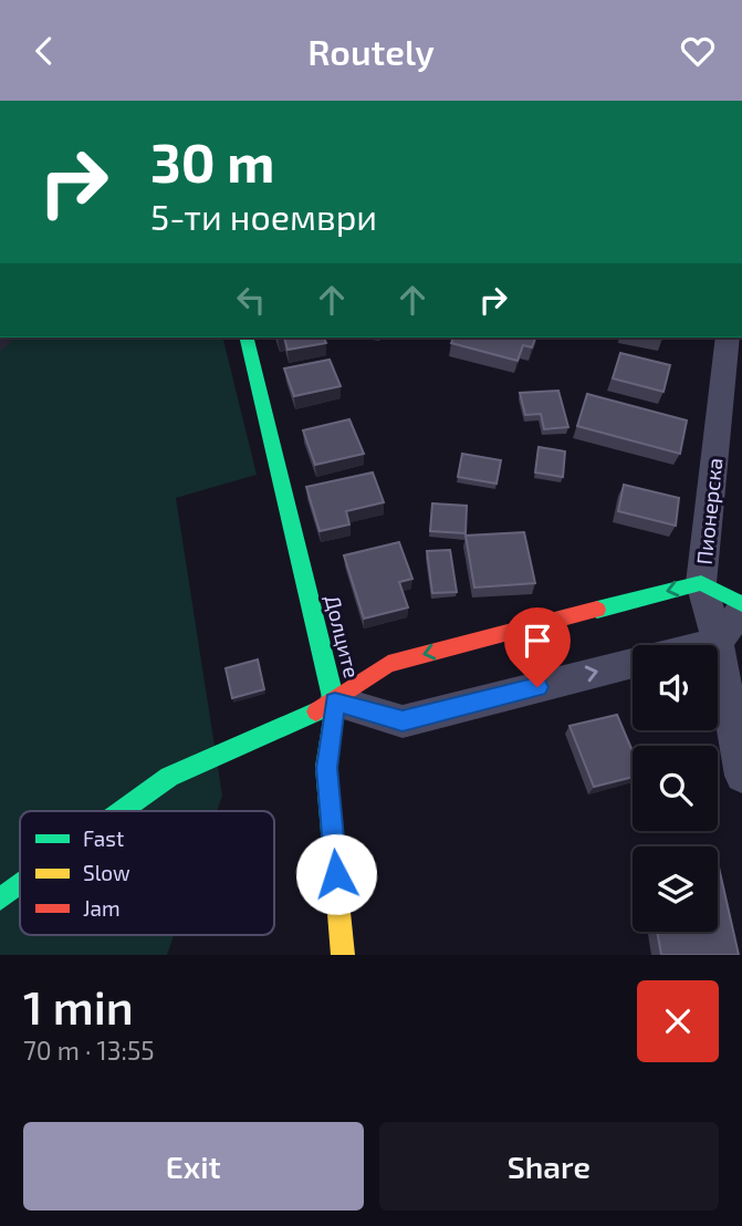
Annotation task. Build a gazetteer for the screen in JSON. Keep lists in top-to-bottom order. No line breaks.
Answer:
{"streets":{"street":["Пионерска","Долците"]},"legend":["Fast","Slow","Jam"],"page":{"header":"Routely","turn":["30 m","5-ти ноември"],"heading":["1 min","70 m · 13:55"],"buttons":["Exit","Share"]}}
